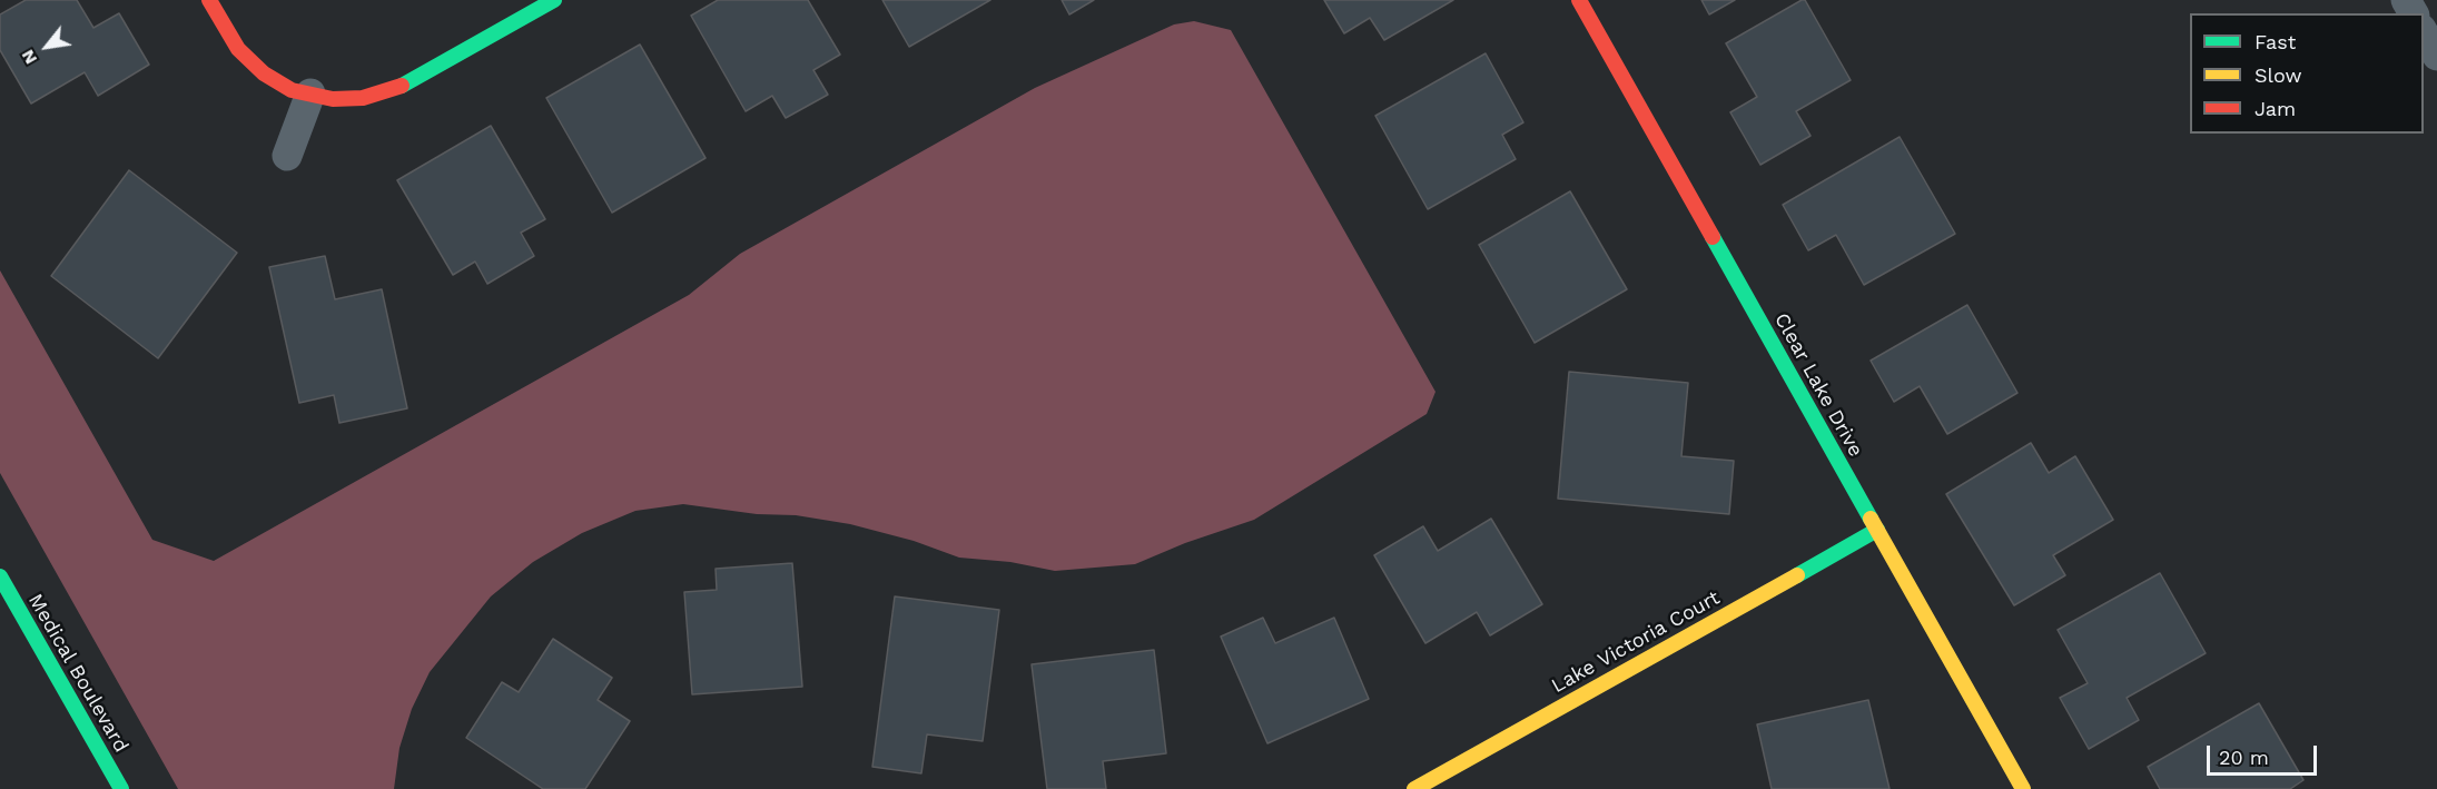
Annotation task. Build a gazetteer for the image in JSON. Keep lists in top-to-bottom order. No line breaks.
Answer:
{"streets":{"street":["Clear Lake Drive","Lake Victoria Court","Medical Boulevard"]},"crossings":[["Clear Lake Drive","Lake Victoria Court"]],"legend":["Fast","Slow","Jam"],"scale_bar":"20 m","north":"bottom left"}
